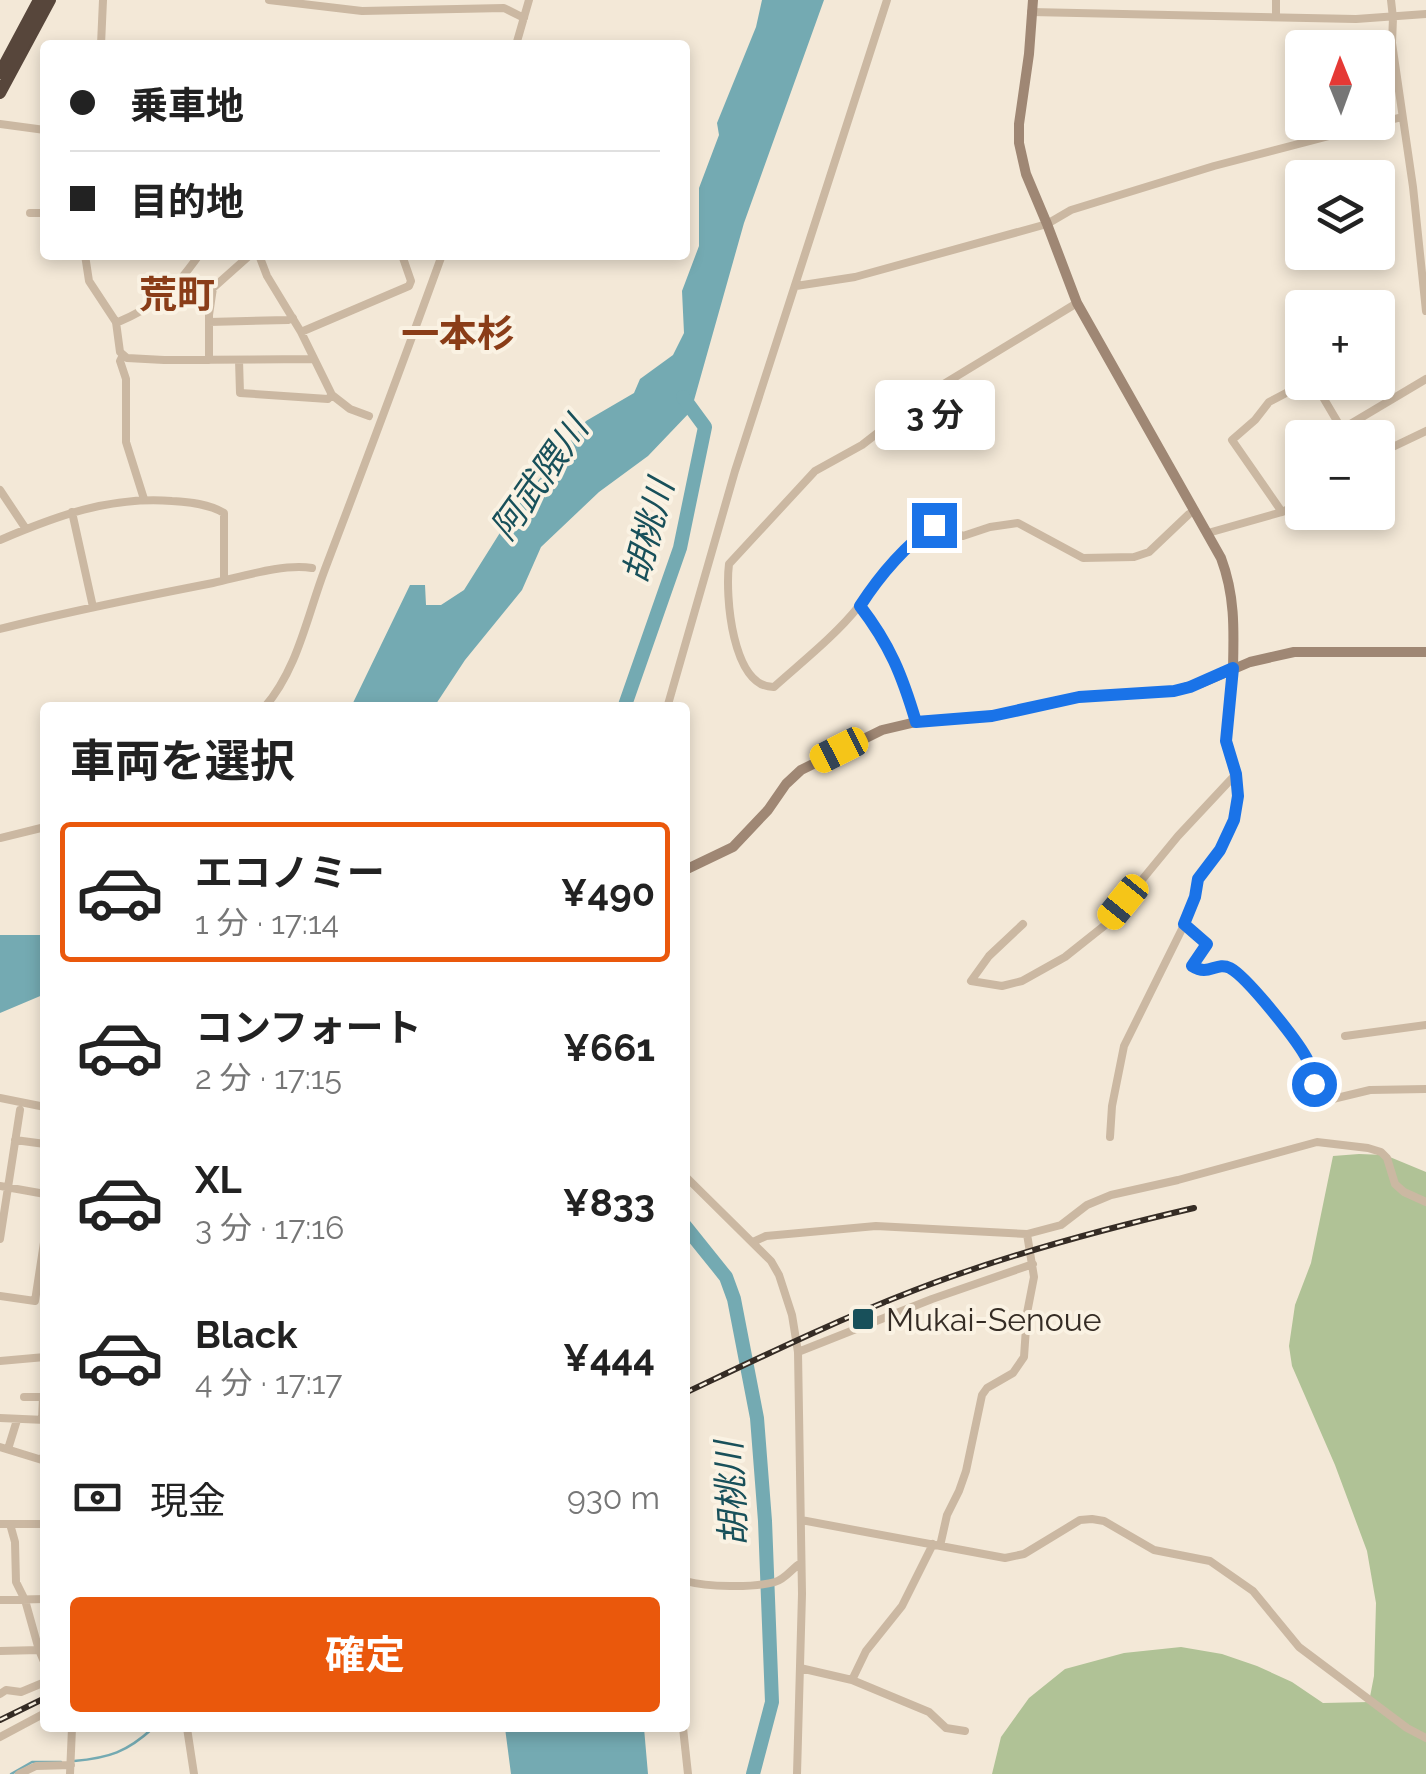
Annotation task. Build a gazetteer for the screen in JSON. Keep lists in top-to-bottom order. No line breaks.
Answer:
{"districts":["荒町","一本杉"],"water":["阿武隈川","胡桃川"],"places":{"transit":["Mukai-Senoue"]},"north":"top","page":{"map_buttons":["+","−"],"banner":["乗車地","目的地"],"bubble":"3 分","heading":"車両を選択","list":[{"name":"エコノミー","note":"1 分 · 17:14","value":"¥490"},{"name":"コンフォート","note":"2 分 · 17:15","value":"¥661"},{"name":"XL","note":"3 分 · 17:16","value":"¥833"},{"name":"Black","note":"4 分 · 17:17","value":"¥444"}],"pay":["現金","930 m"],"buttons":"確定"}}
